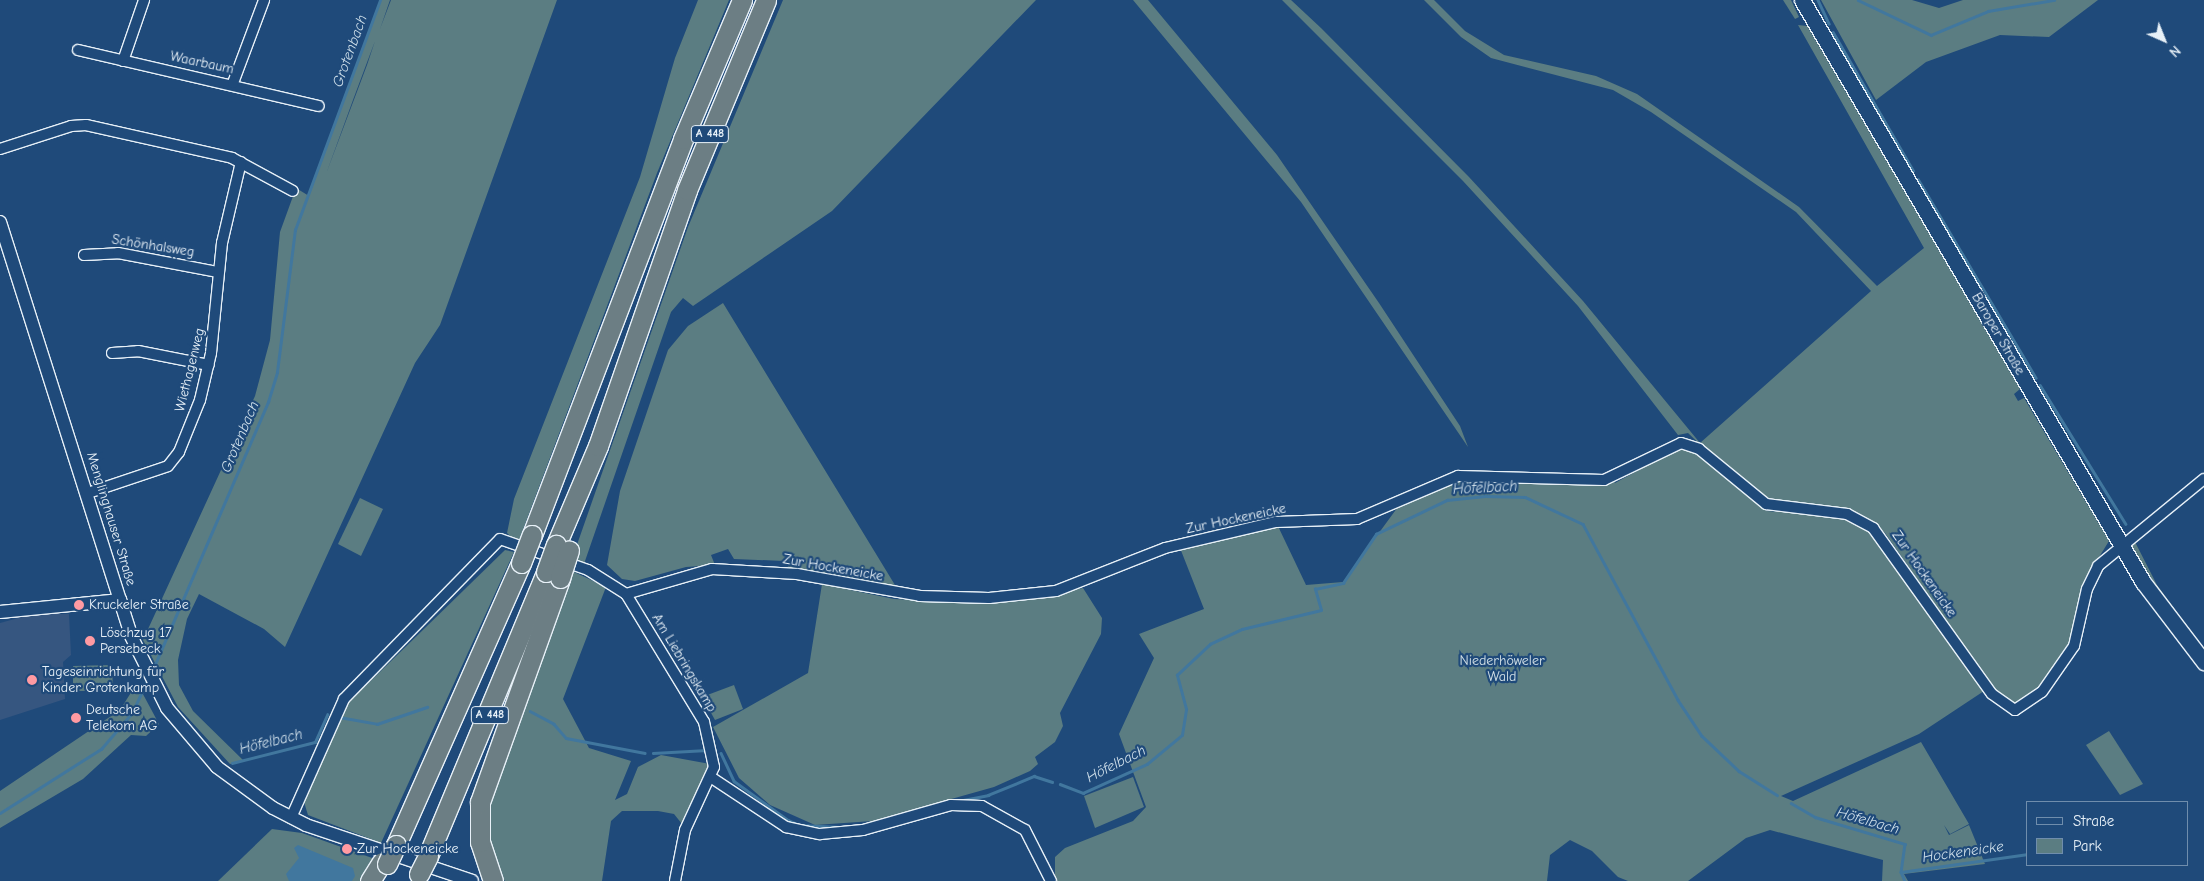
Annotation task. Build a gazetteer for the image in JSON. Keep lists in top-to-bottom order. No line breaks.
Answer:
{"streets":{"highway":["A 448"],"main road":["Baroper Straße"],"street":["Waarbaum","Schönhalsweg","Wiethagenweg","Menglinghauser Straße","Zur Hockeneicke","Am Liebringskamp"]},"crossings":[["Schönhalsweg","Wiethagenweg"],["Baroper Straße","Zur Hockeneicke"],["Wiethagenweg","Menglinghauser Straße"],["Zur Hockeneicke","Am Liebringskamp"]],"water":["Grotenbach","Höfelbach","Hockeneicke"],"parks":["Niederhöweler Wald"],"places":["Kruckeler Straße","Löschzug 17 Persebeck","Tageseinrichtung für Kinder Grotenkamp","Deutsche Telekom AG","Zur Hockeneicke"],"legend":["Straße","Park"],"north":"bottom right"}
